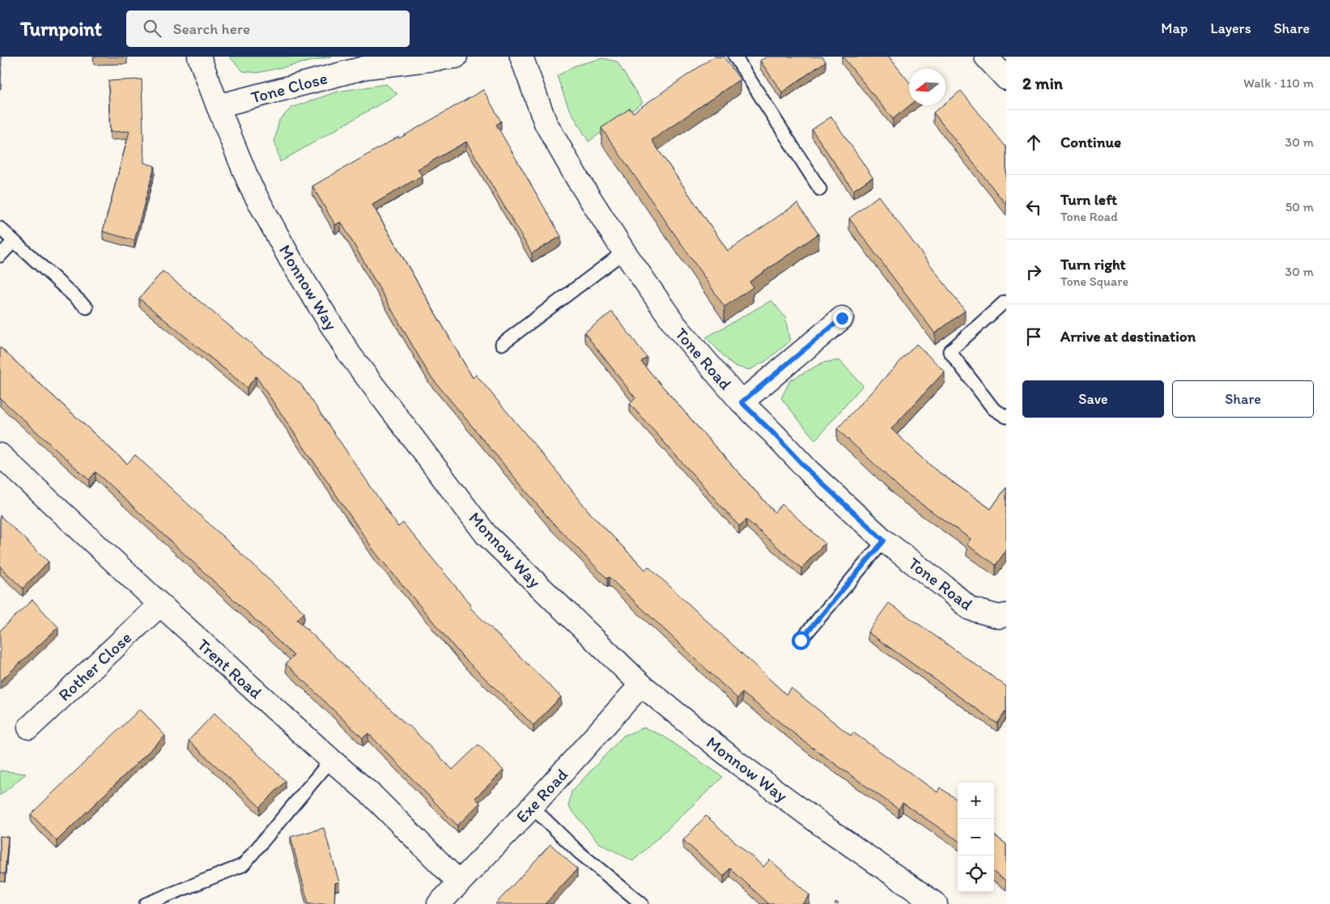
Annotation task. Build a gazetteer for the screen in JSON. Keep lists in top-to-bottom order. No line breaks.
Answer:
{"streets":{"street":["Tone Close","Monnow Way","Tone Road","Rother Close","Trent Road","Exe Road"]},"crossings":[["Tone Close","Monnow Way"],["Monnow Way","Exe Road"],["Rother Close","Trent Road"],["Trent Road","Exe Road"]],"north":"left","page":{"header":"Turnpoint","search":"Search here","nav":["Map","Layers","Share"],"heading":["2 min","Walk · 110 m"],"list":[["Continue","30 m"],["Turn left","Tone Road","50 m"],["Turn right","Tone Square","30 m"],"Arrive at destination"],"buttons":["Save","Share"],"map_buttons":["+","−"]}}
